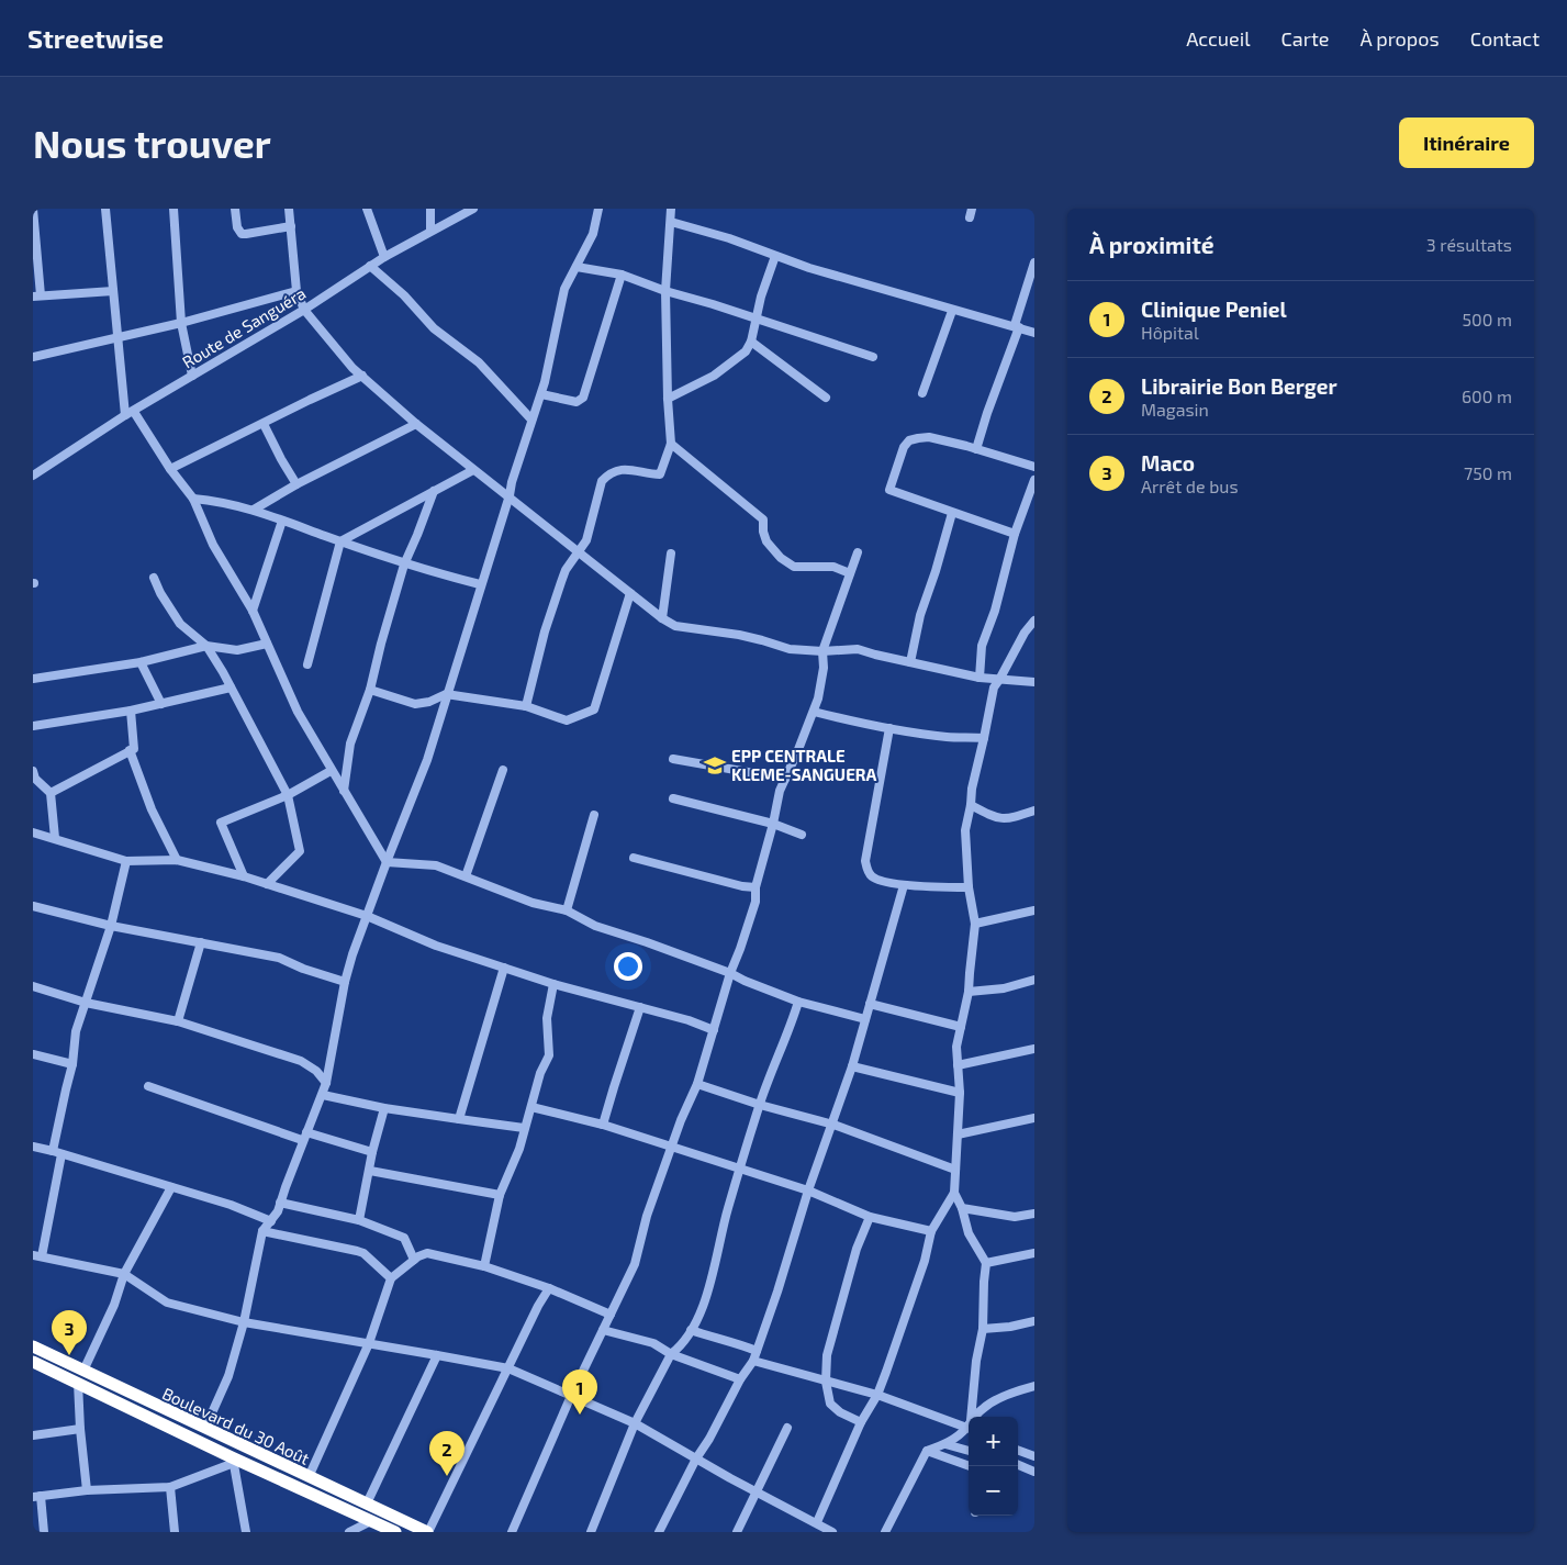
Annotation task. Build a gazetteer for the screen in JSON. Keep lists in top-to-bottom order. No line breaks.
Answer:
{"streets":{"highway":["Boulevard du 30 Août"],"street":["Route de Sanguéra"]},"places":{"school or university":["EPP CENTRALE KLEME-SANGUERA"]},"page":{"header":"Streetwise","nav":["Accueil","Carte","À propos","Contact"],"buttons":"Itinéraire","title":"Nous trouver","heading":["À proximité","3 résultats"],"list":[{"mark":"1","name":"Clinique Peniel","note":"Hôpital","value":"500 m"},{"mark":"2","name":"Librairie Bon Berger","note":"Magasin","value":"600 m"},{"mark":"3","name":"Maco","note":"Arrêt de bus","value":"750 m"}],"pins":["3","1","2"],"map_buttons":["+","−"]}}
